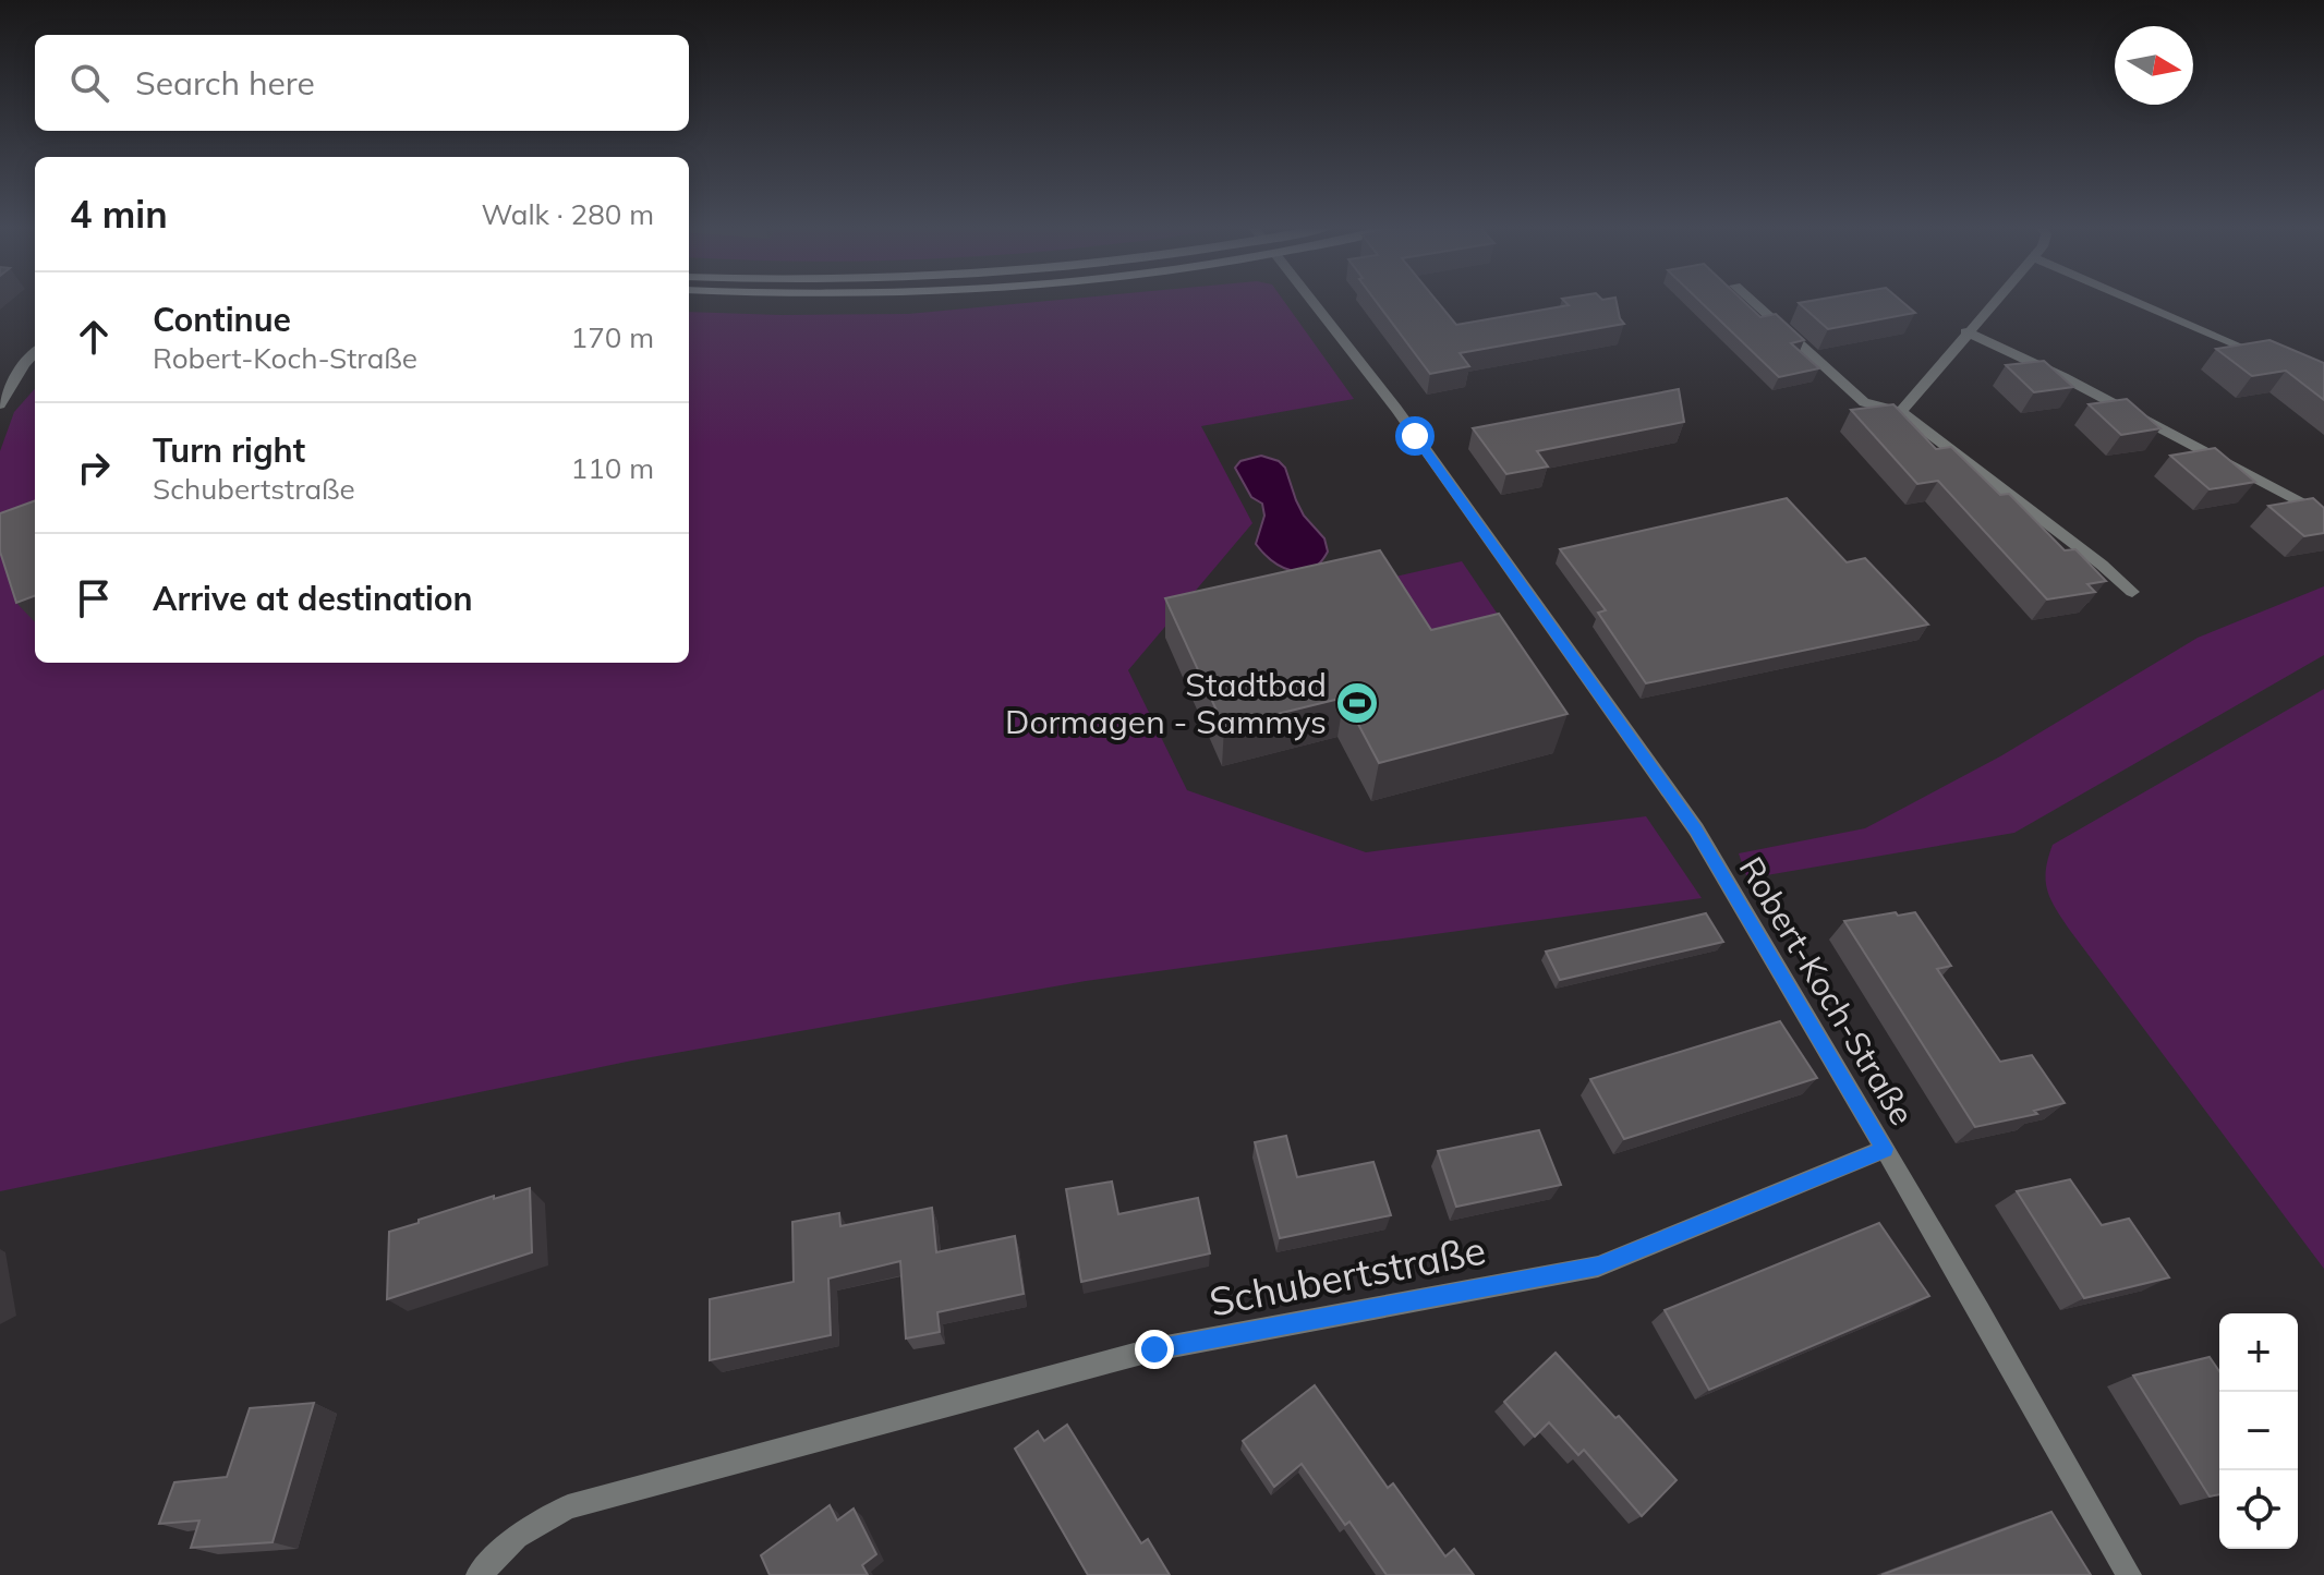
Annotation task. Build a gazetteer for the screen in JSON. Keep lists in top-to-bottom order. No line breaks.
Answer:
{"streets":{"street":["Robert-Koch-Straße","Schubertstraße"]},"crossings":[["Robert-Koch-Straße","Schubertstraße"]],"places":{"sports":["Stadtbad Dormagen - Sammys"]},"north":"right","page":{"search":"Search here","heading":["4 min","Walk · 280 m"],"list":[["Continue","Robert-Koch-Straße","170 m"],["Turn right","Schubertstraße","110 m"],"Arrive at destination"],"map_buttons":["+","−"]}}
